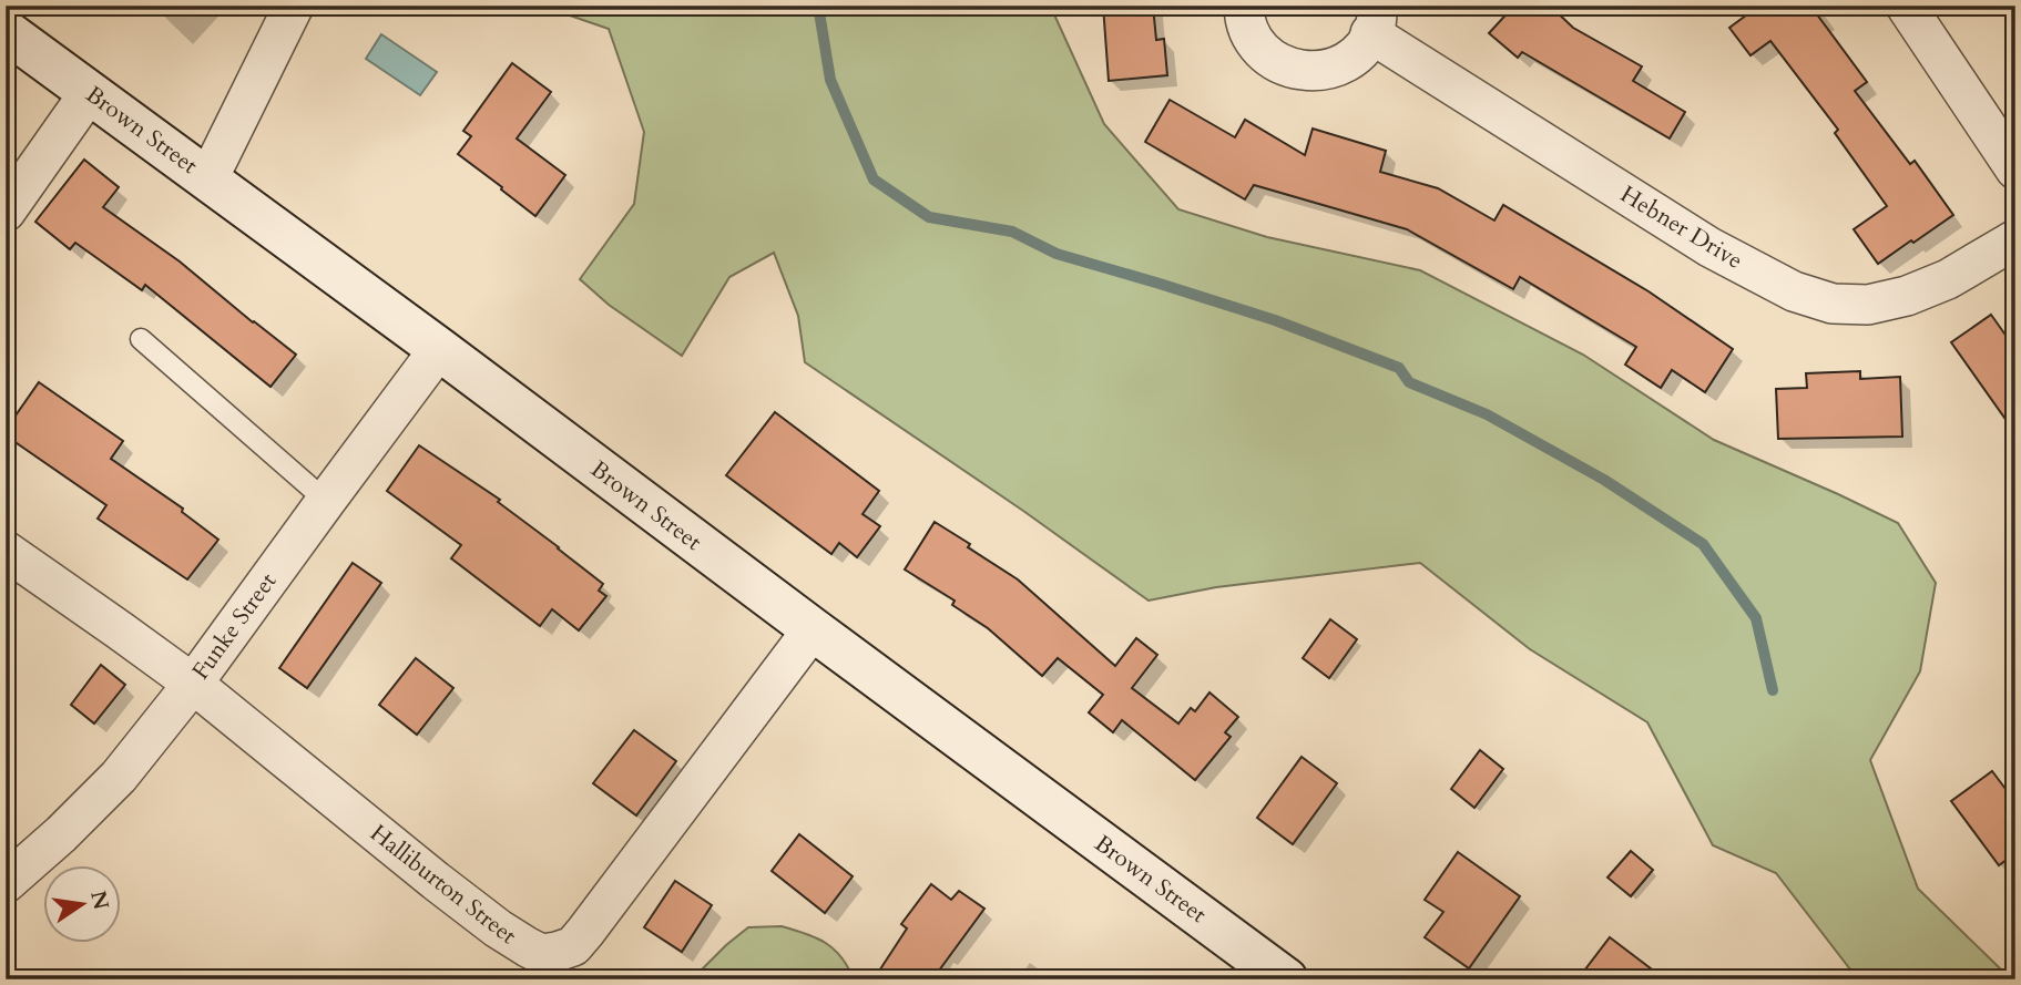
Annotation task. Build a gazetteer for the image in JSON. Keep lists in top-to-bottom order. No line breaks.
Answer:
{"streets":{"street":["Brown Street","Hebner Drive","Funke Street","Halliburton Street"]},"crossings":[["Brown Street","Funke Street"],["Brown Street","Halliburton Street"],["Funke Street","Halliburton Street"]],"north":"right"}
